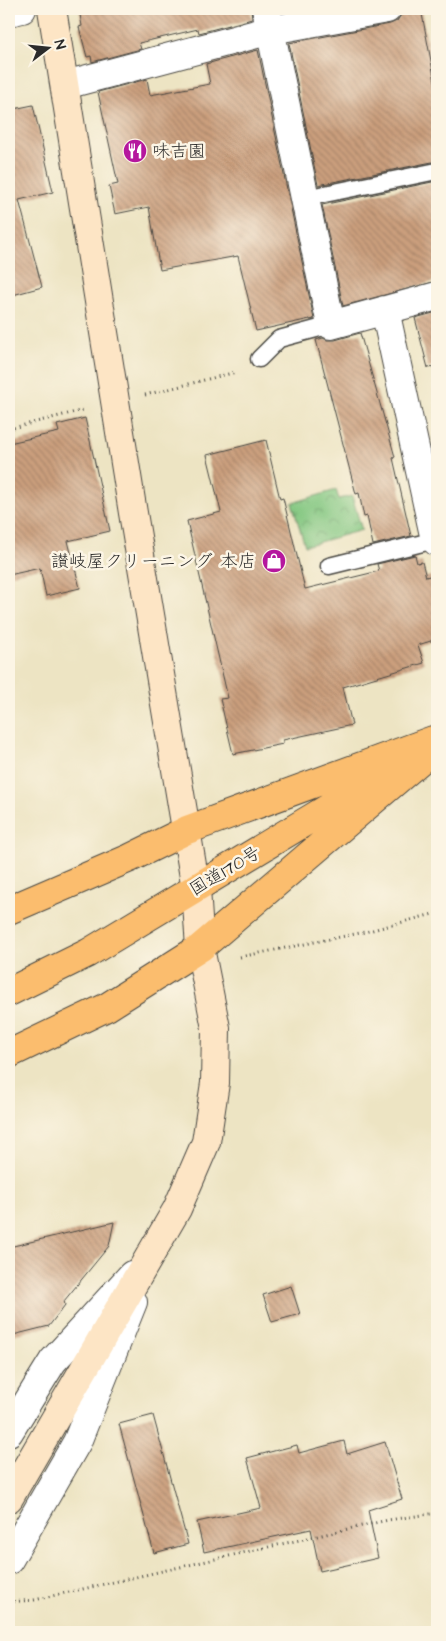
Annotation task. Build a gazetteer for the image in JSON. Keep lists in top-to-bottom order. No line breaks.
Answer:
{"streets":{"highway":["国道170号"]},"places":{"restaurant":["味吉園"],"shop":["讃岐屋クリーニング 本店"]},"north":"right"}
